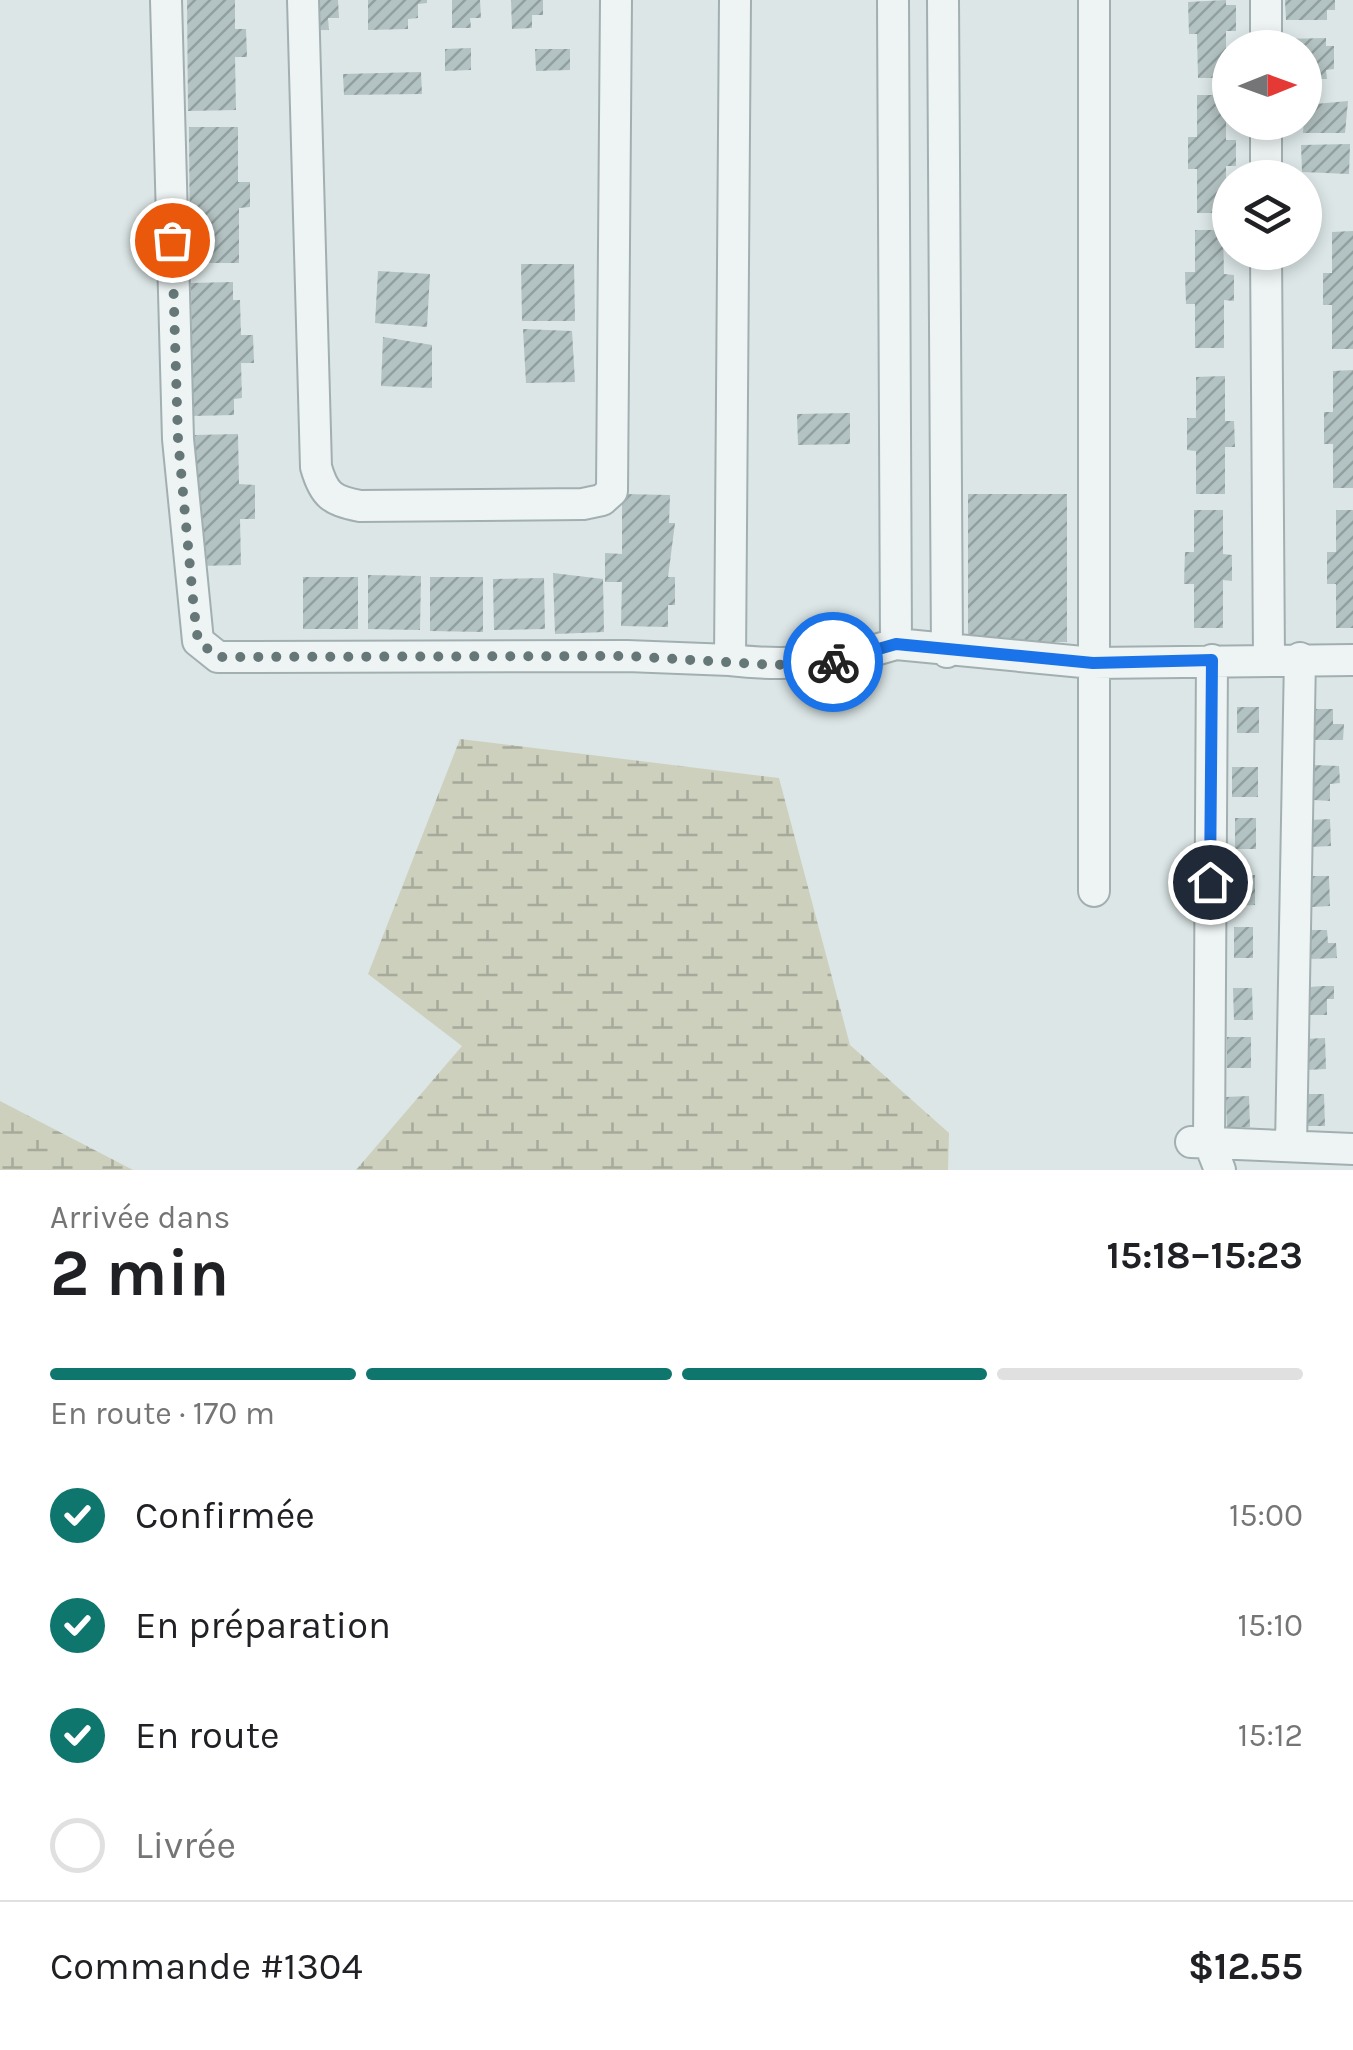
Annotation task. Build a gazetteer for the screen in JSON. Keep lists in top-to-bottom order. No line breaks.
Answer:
{"north":"right","page":{"heading":["2 min","Arrivée dans","15:18–15:23"],"panel":["Commande #1304","$12.55"],"bar":"En route · 170 m","list":[["Confirmée","15:00"],["En préparation","15:10"],["En route","15:12"],"Livrée"]}}
